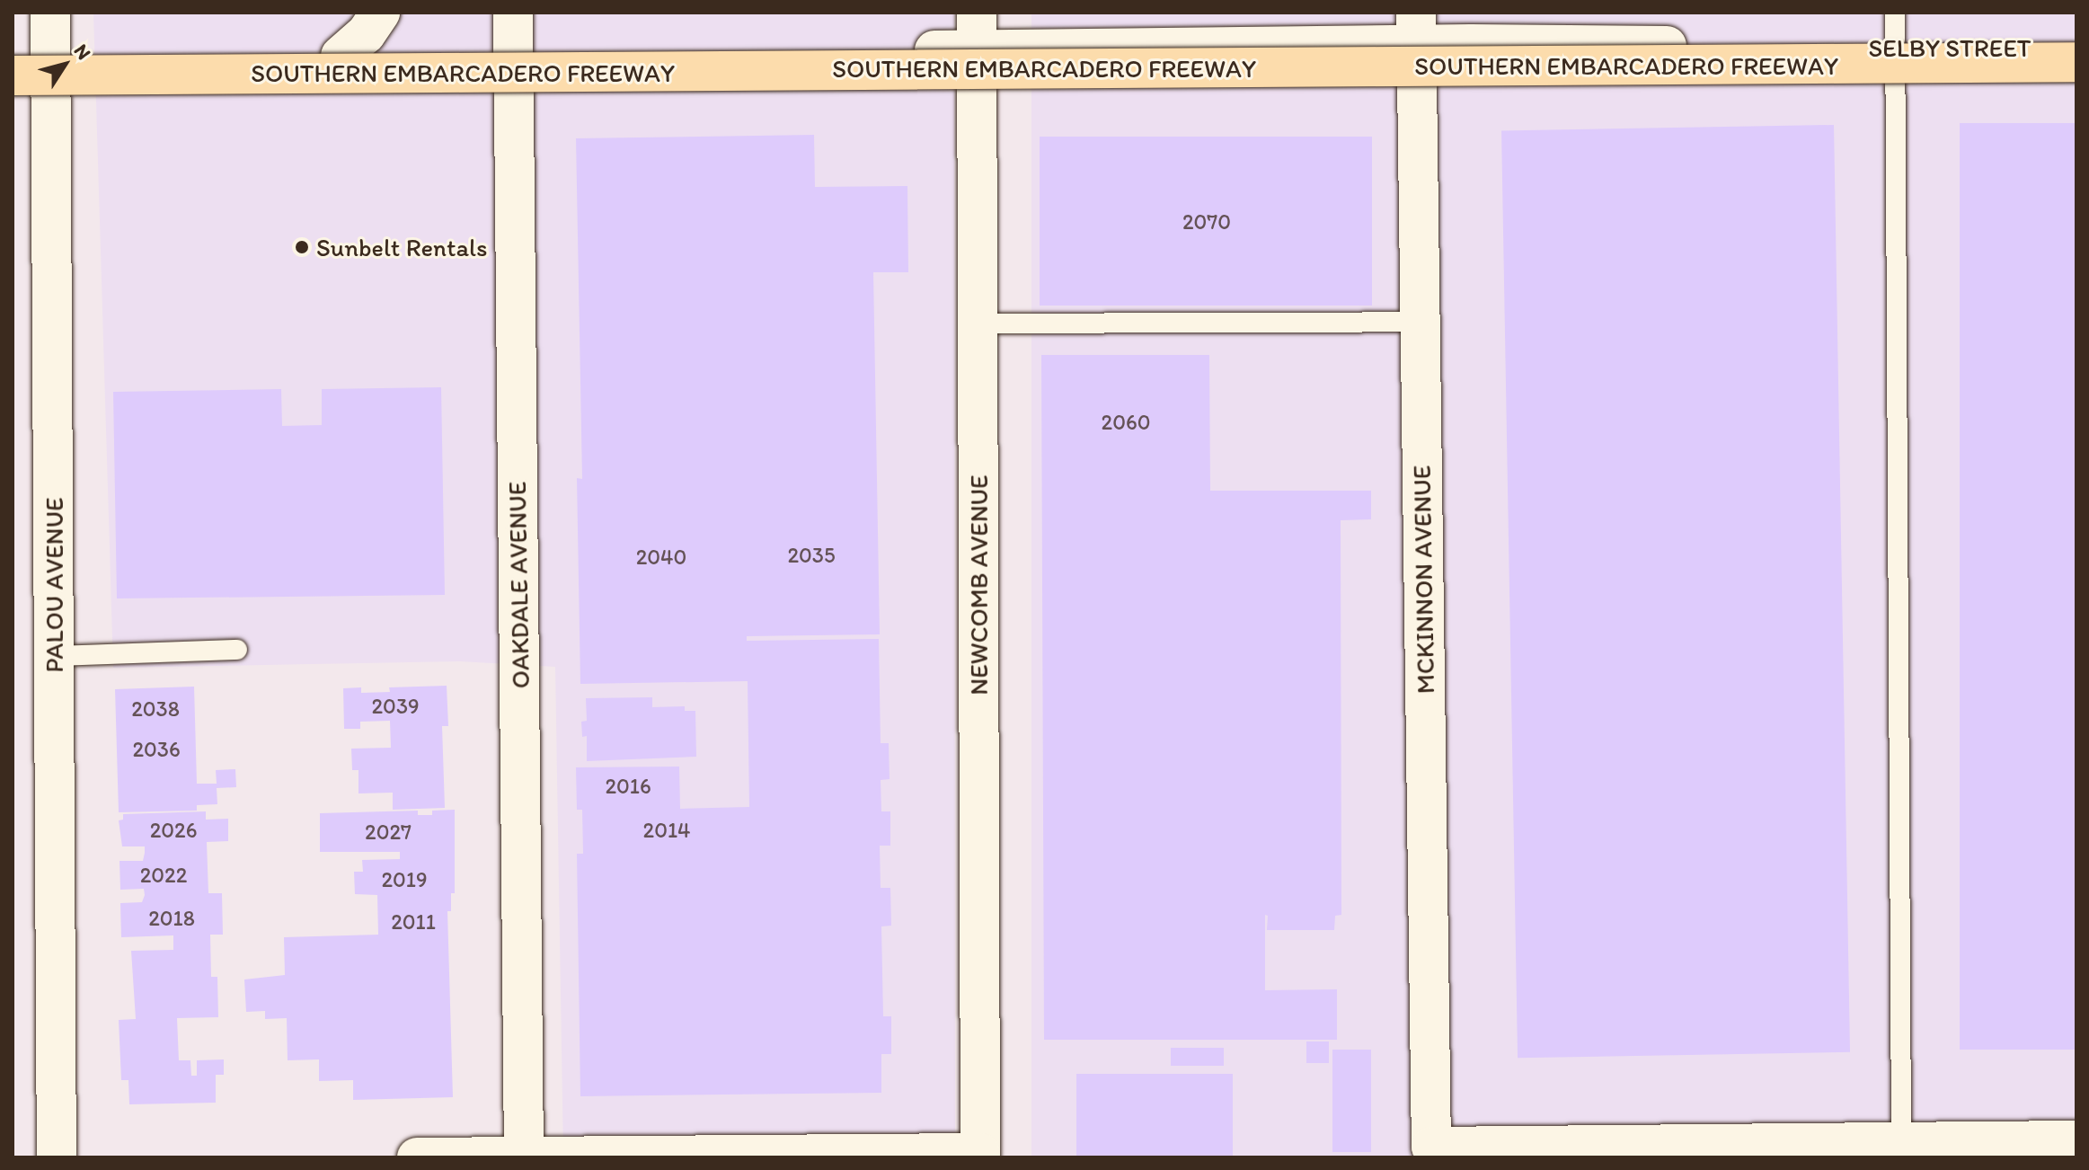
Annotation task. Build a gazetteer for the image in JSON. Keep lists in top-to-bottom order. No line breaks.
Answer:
{"streets":{"highway":["SOUTHERN EMBARCADERO FREEWAY"],"street":["SELBY STREET","MCKINNON AVENUE","PALOU AVENUE","OAKDALE AVENUE","NEWCOMB AVENUE"]},"crossings":[["SELBY STREET","SOUTHERN EMBARCADERO FREEWAY"],["SELBY STREET","MCKINNON AVENUE"],["SELBY STREET","PALOU AVENUE"],["SELBY STREET","OAKDALE AVENUE"],["SELBY STREET","NEWCOMB AVENUE"]],"places":["Sunbelt Rentals"],"house_numbers":["2070","2060","2035","2040","2039","2038","2036","2016","2026","2014","2027","2022","2019","2018","2011"],"north":"top right"}
